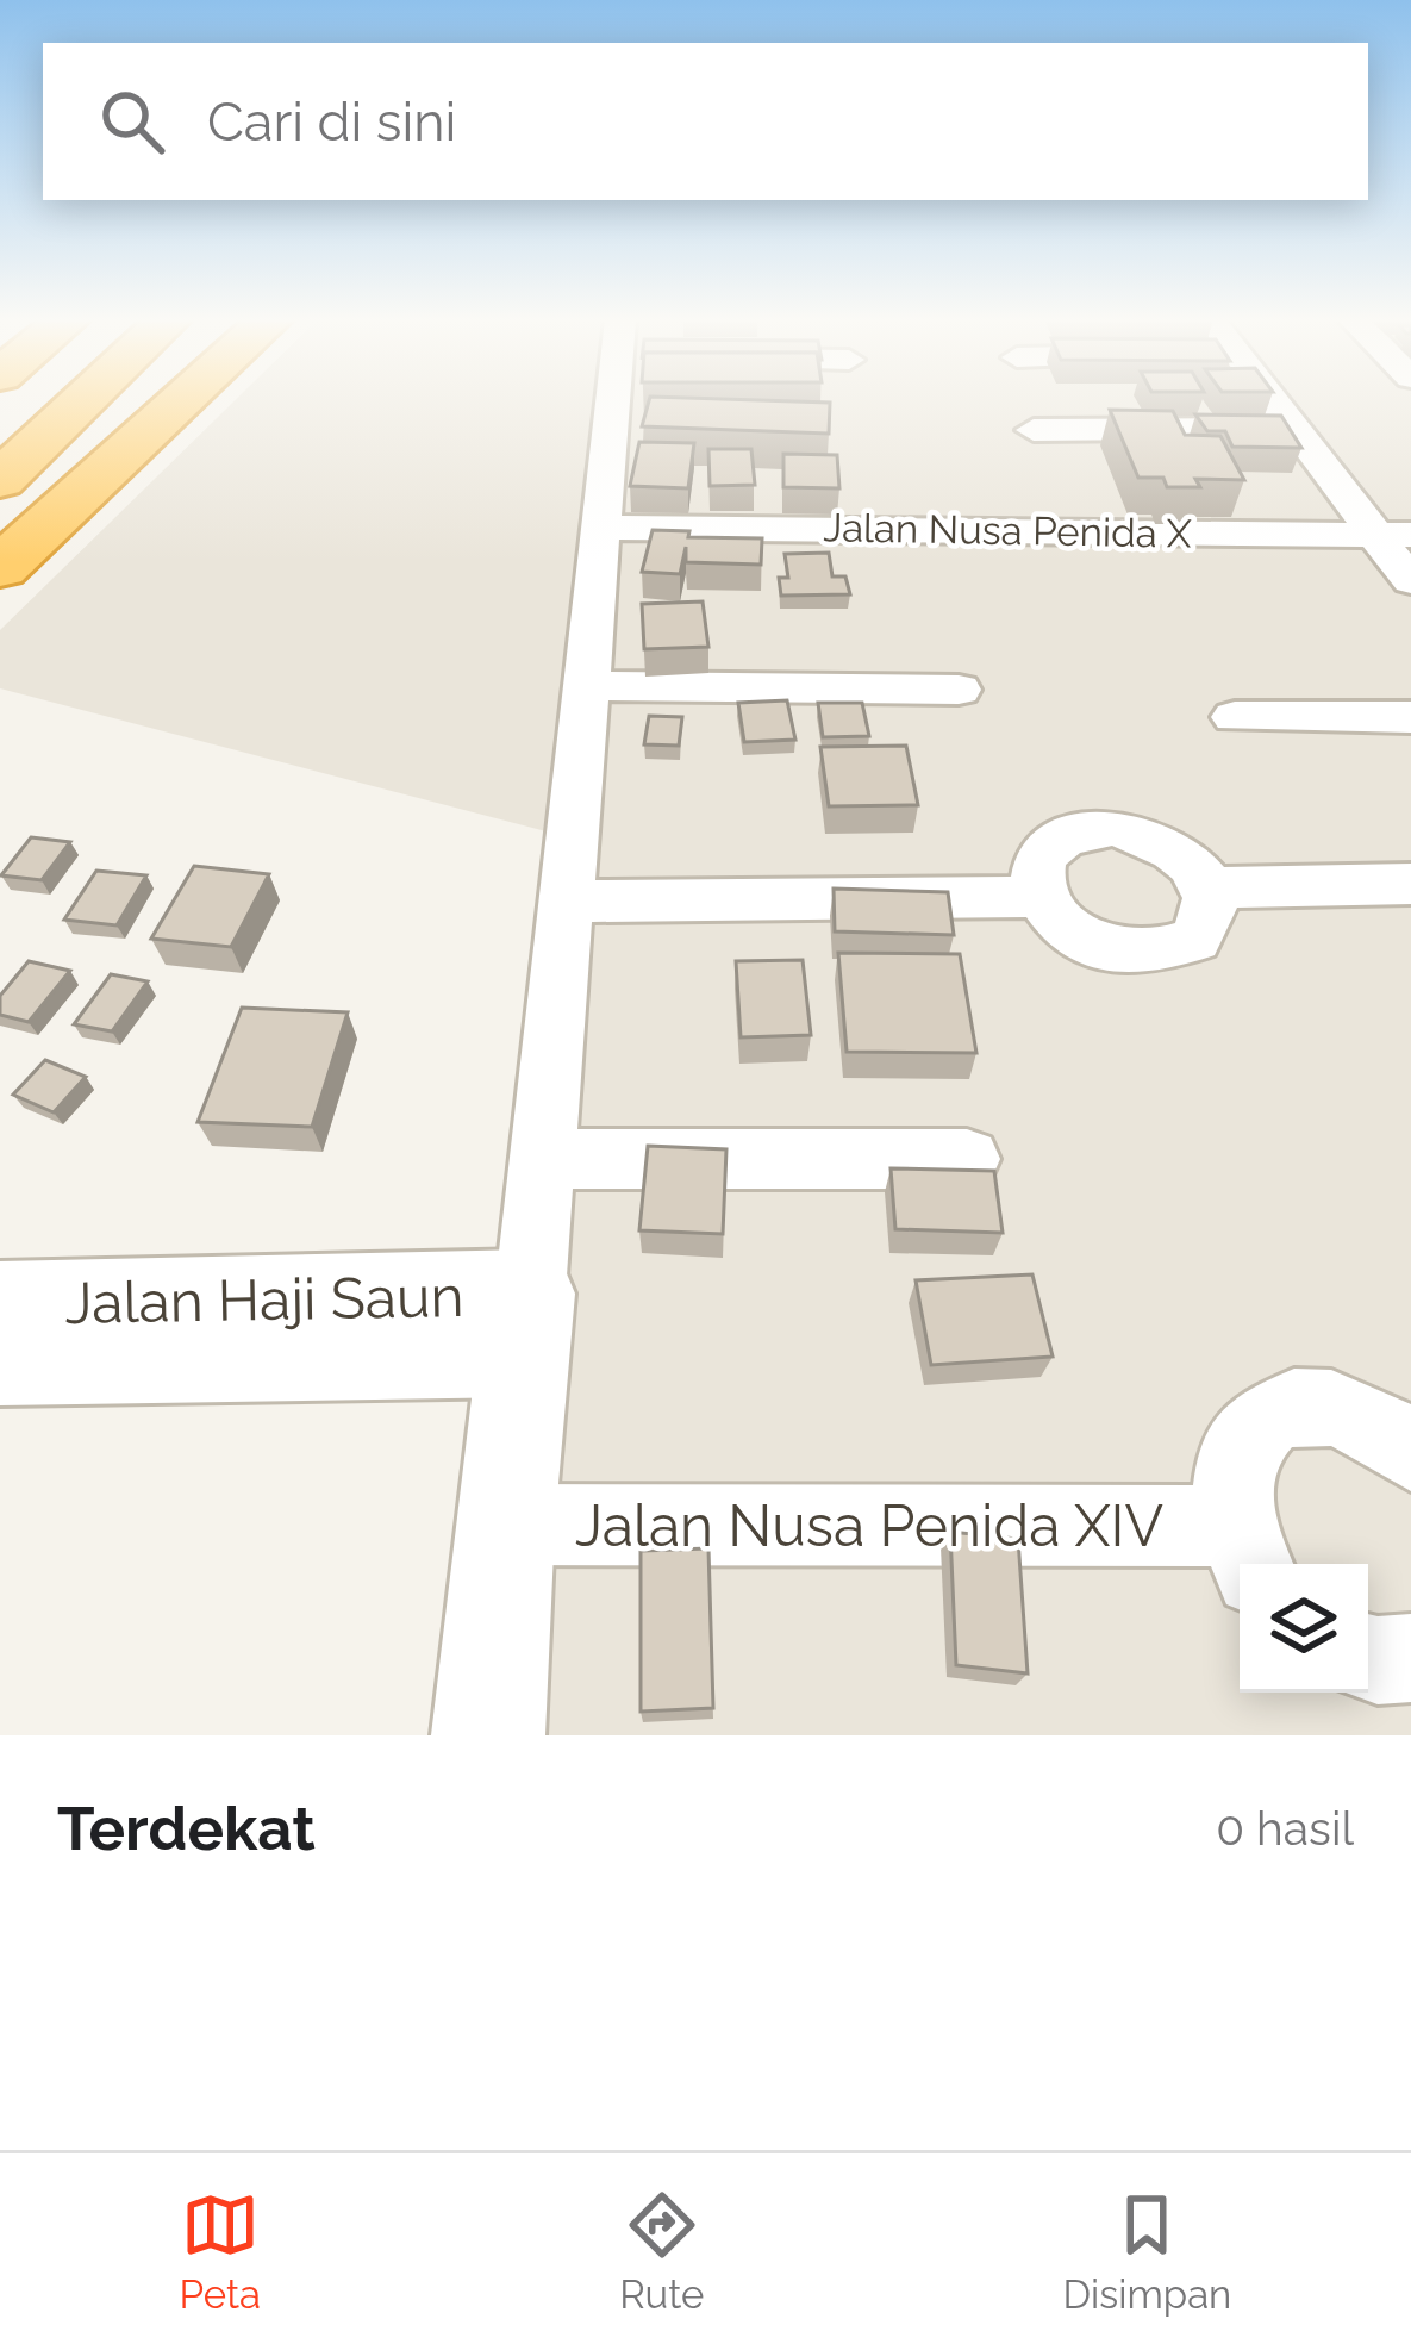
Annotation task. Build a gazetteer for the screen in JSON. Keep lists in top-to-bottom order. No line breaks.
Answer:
{"streets":{"street":["Jalan Nusa Penida X","Jalan Haji Saun","Jalan Nusa Penida XIV"]},"page":{"search":"Cari di sini","heading":["Terdekat","0 hasil"],"nav":["Peta","Rute","Disimpan"]}}
